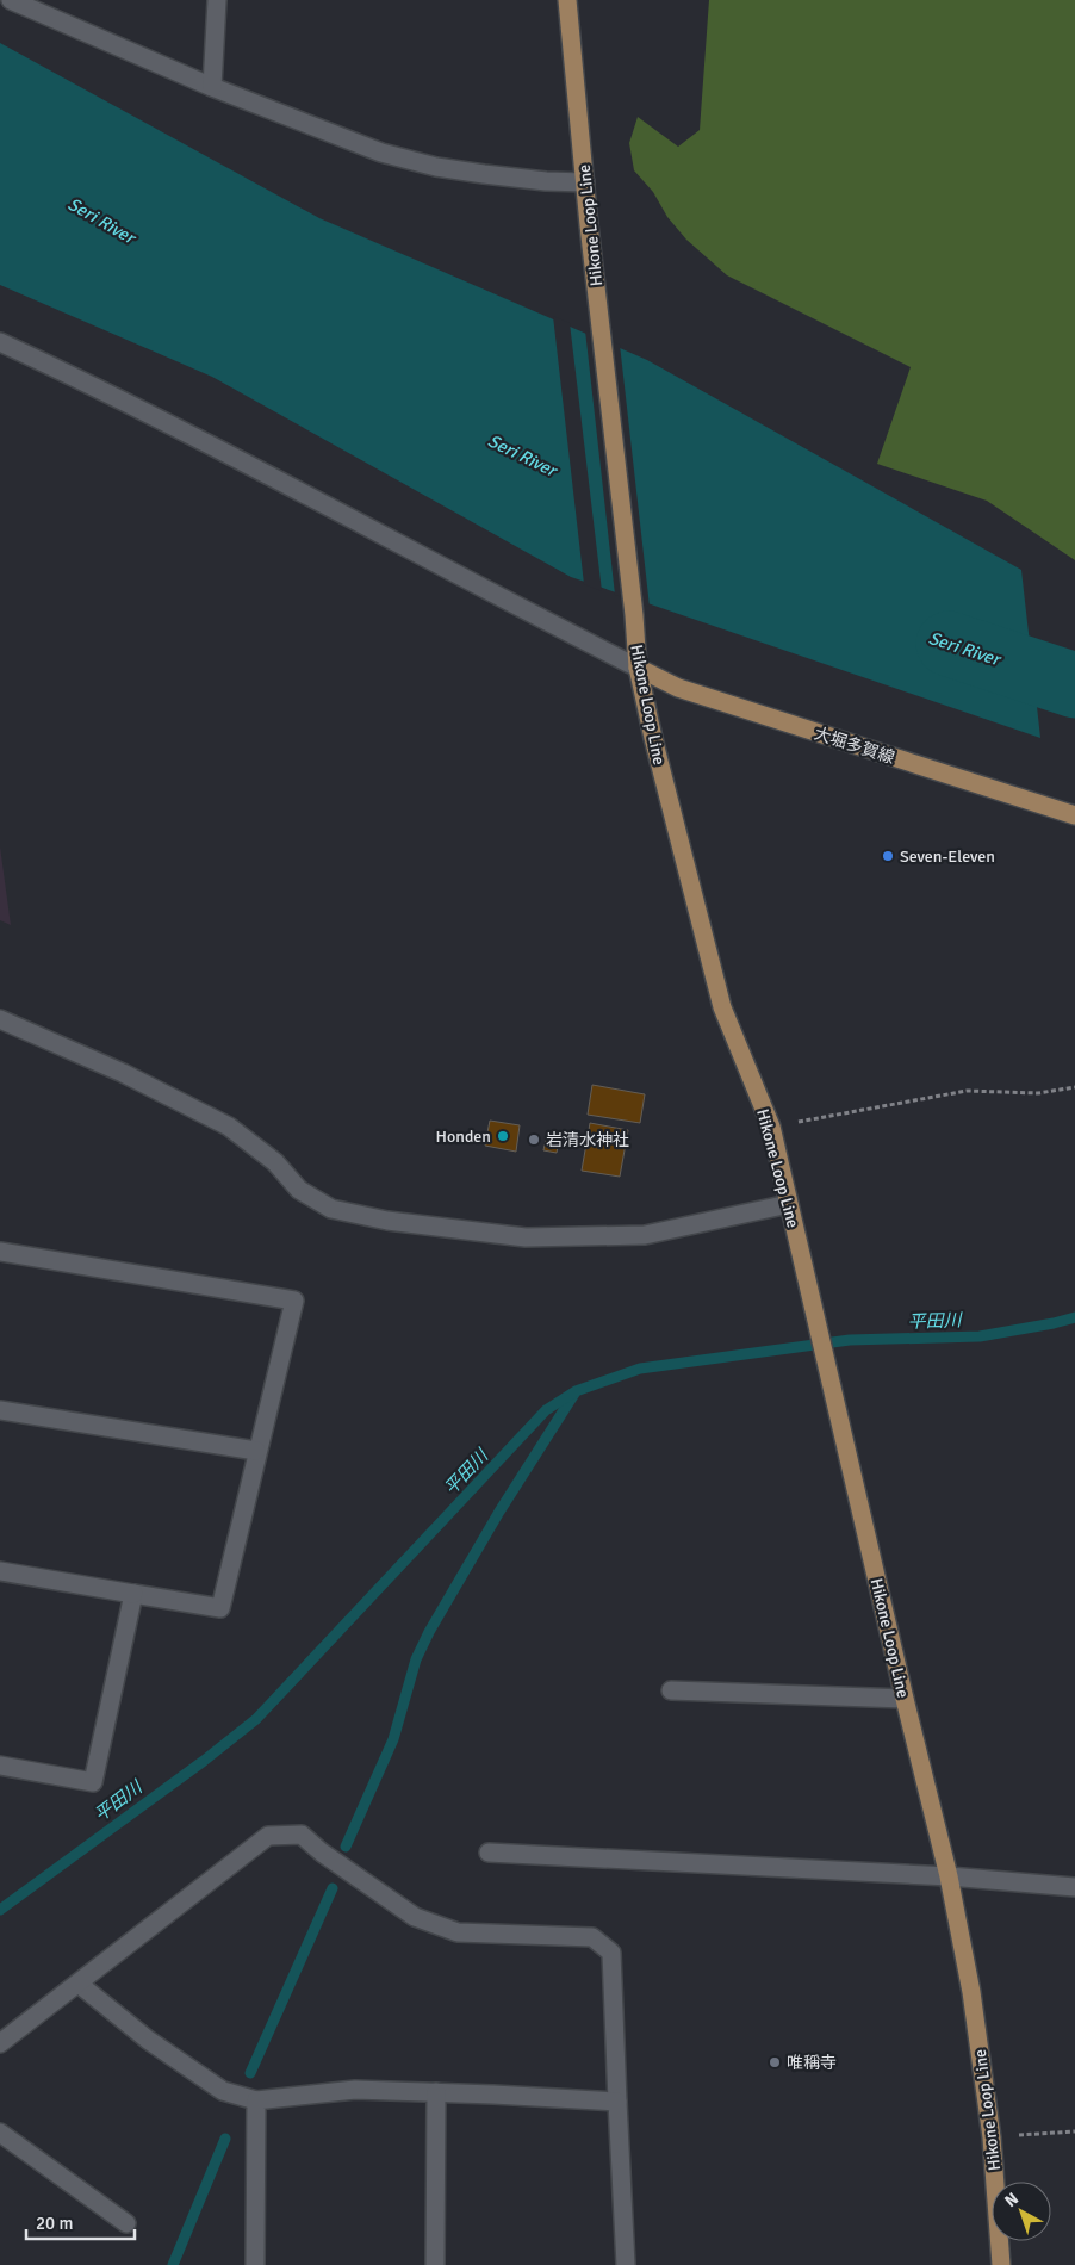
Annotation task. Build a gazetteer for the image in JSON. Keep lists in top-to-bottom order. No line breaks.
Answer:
{"streets":{"main road":["Hikone Loop Line","大堀多賀線"]},"crossings":[["Hikone Loop Line","大堀多賀線"]],"water":["Seri River","平田川"],"places":["Seven-Eleven","Honden","岩清水神社","唯稱寺"],"scale_bar":"20 m","north":"top left"}
